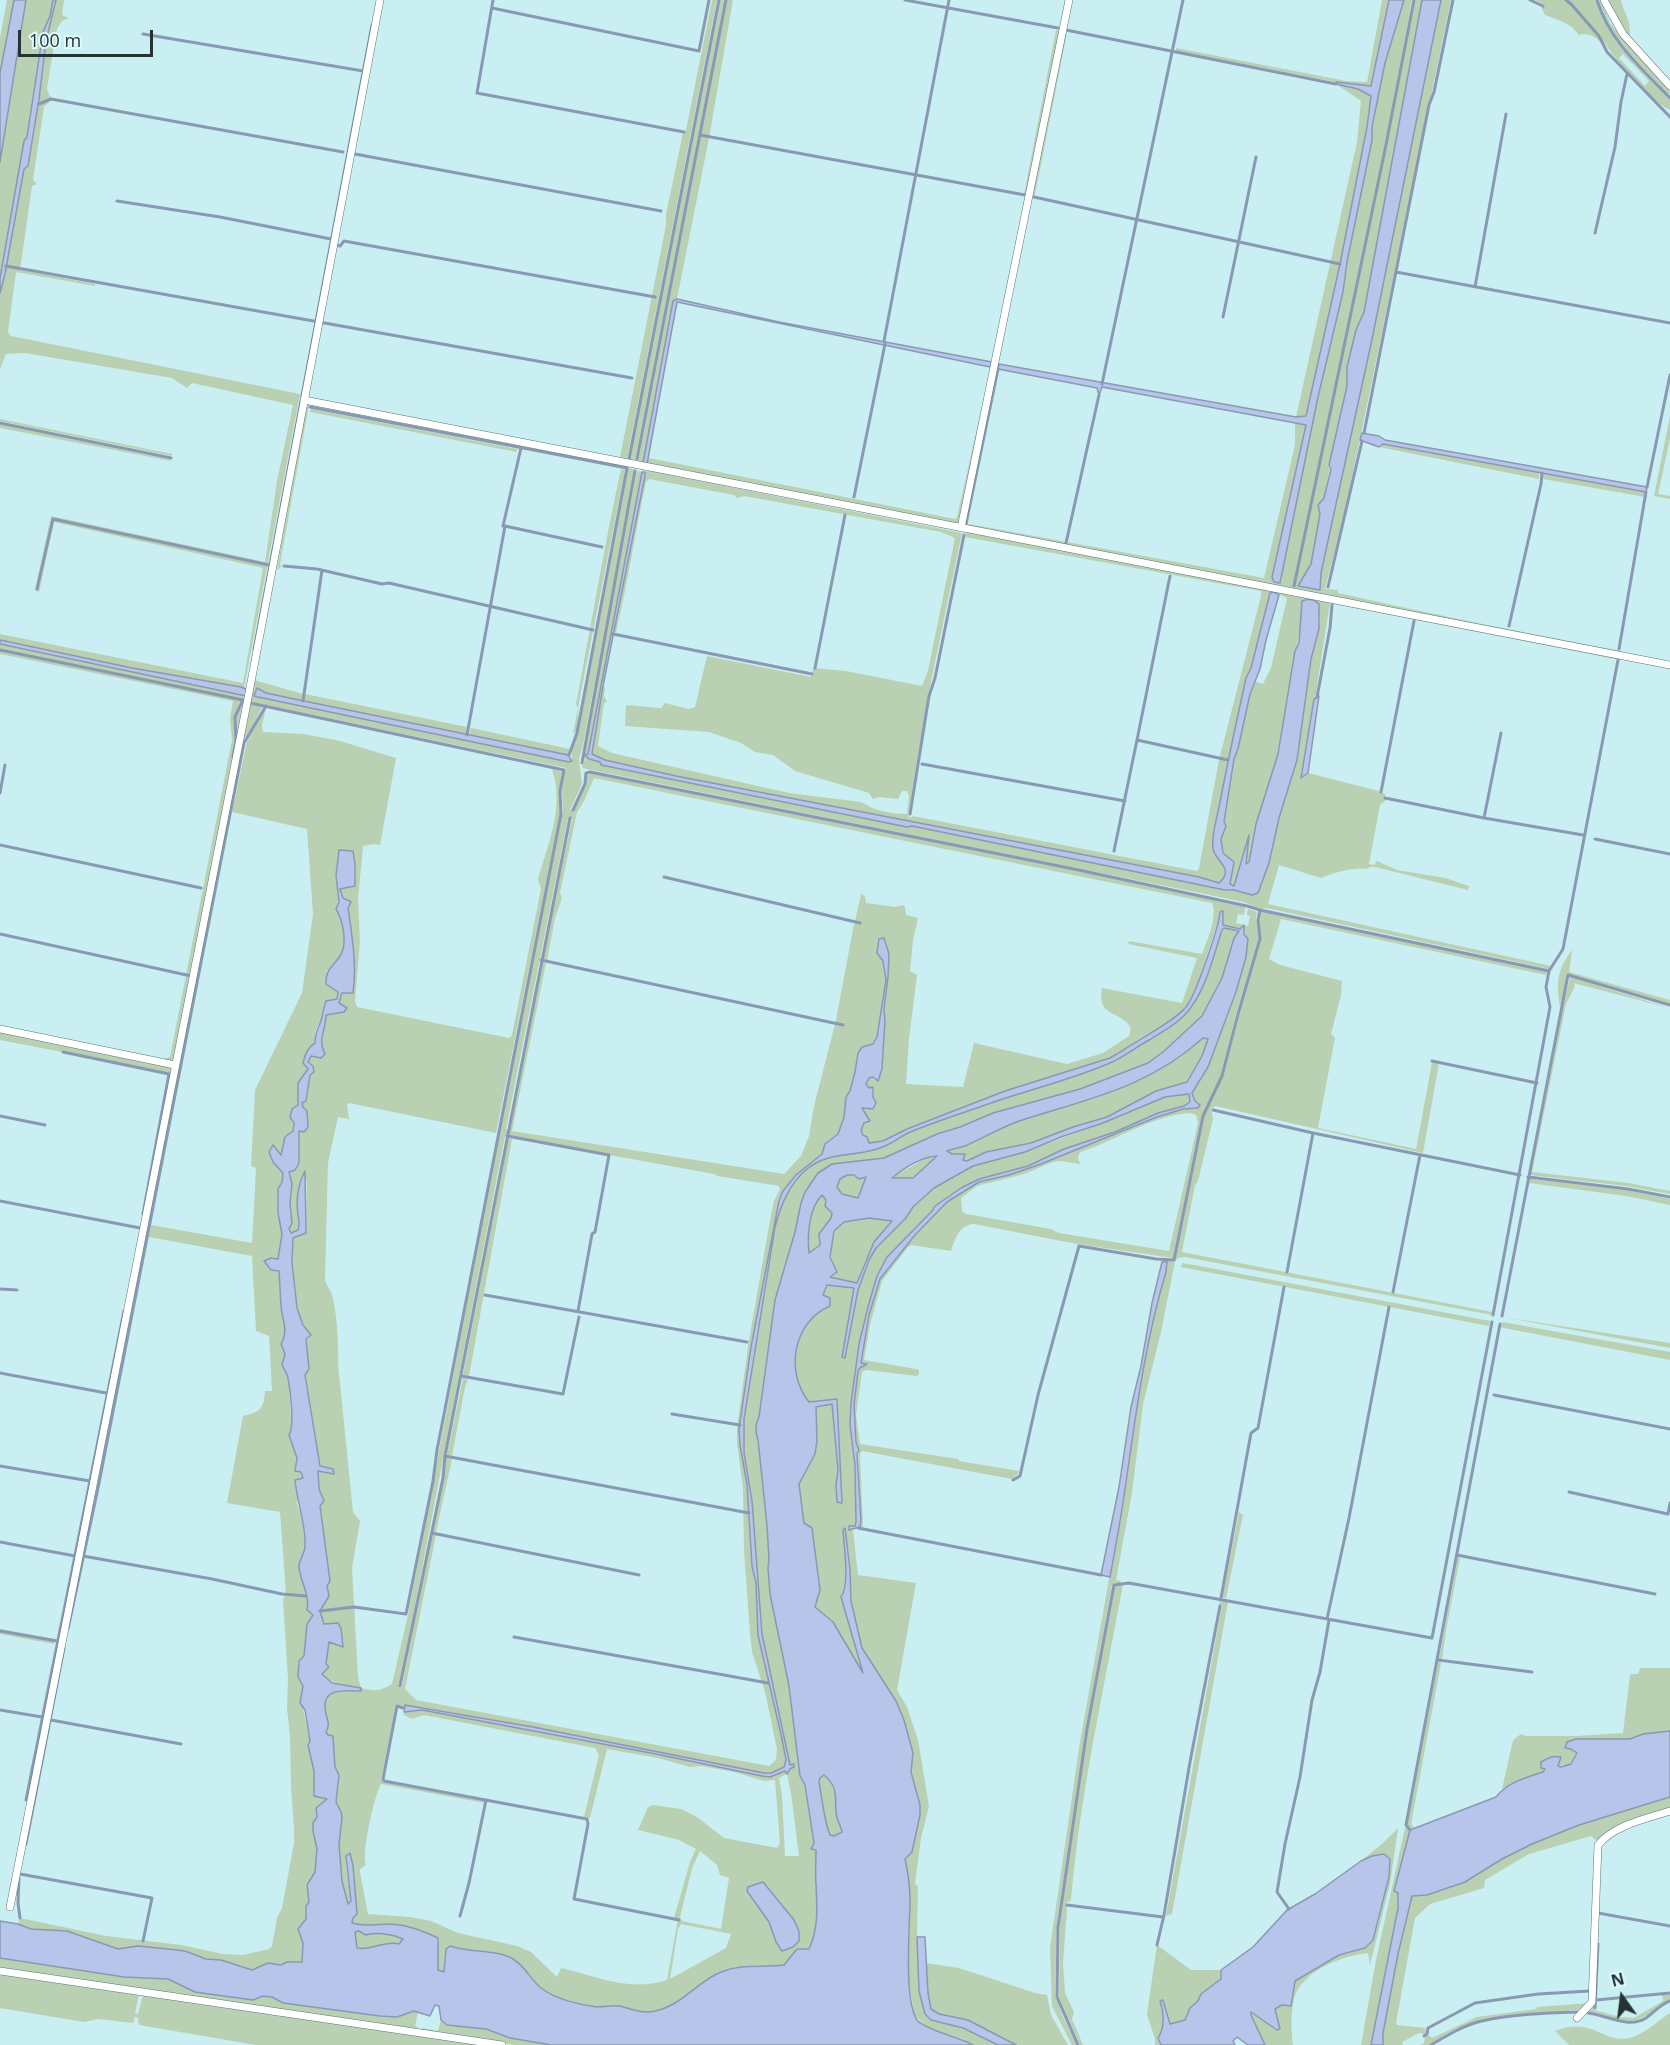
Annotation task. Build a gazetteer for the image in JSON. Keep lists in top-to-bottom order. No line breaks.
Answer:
{"scale_bar":"100 m","north":"top"}
